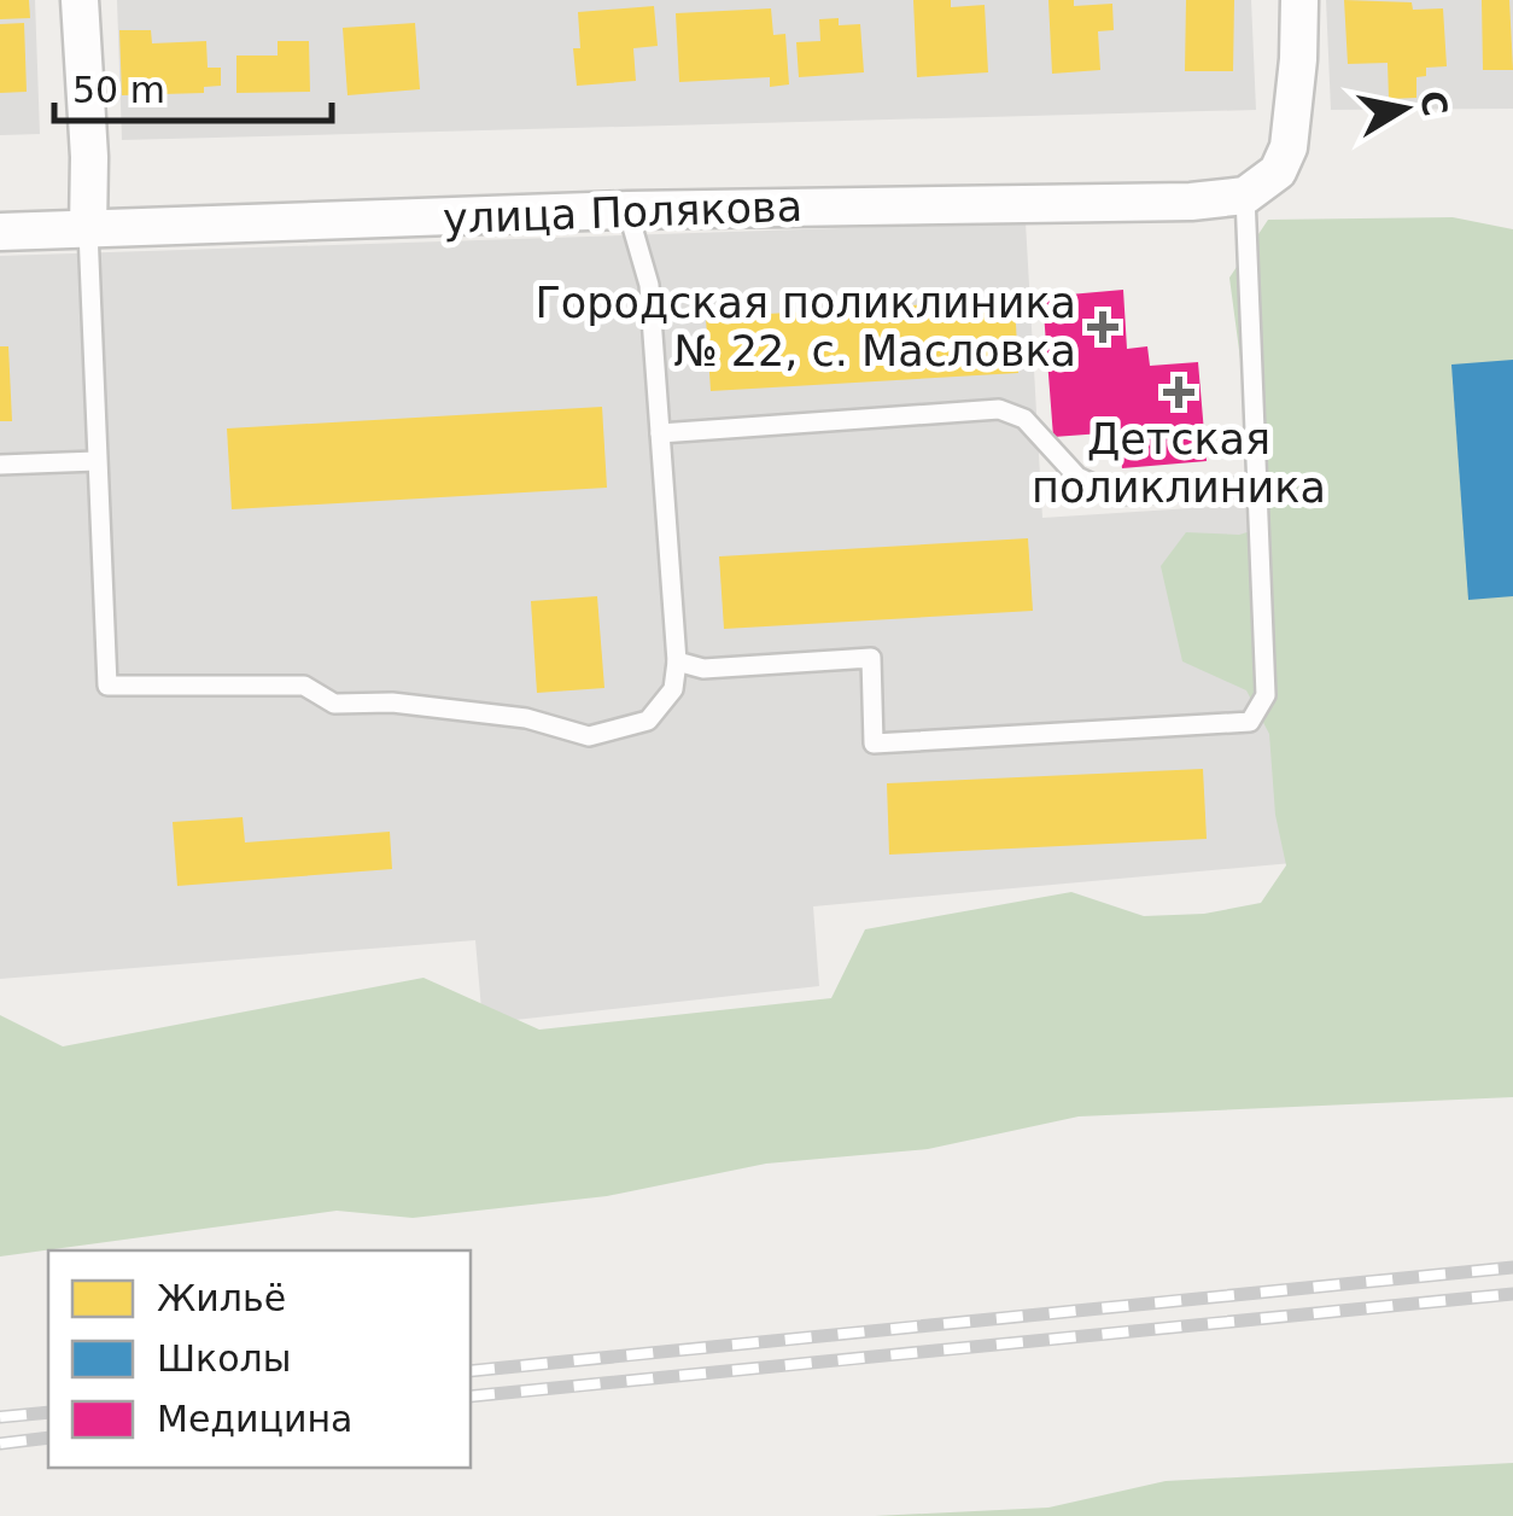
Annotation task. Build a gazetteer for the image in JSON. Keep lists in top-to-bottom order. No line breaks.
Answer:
{"streets":{"street":["улица Полякова"]},"places":{"health":["Городская поликлиника № 22, с. Масловка","Детская поликлиника"]},"legend":["Жильё","Школы","Медицина"],"scale_bar":"50 m","north":"right"}
